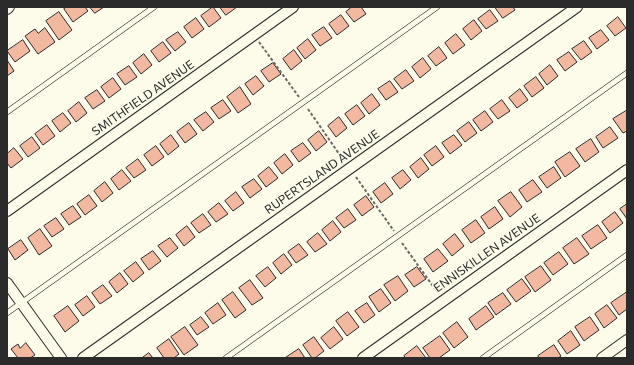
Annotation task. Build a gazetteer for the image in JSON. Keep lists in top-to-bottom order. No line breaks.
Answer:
{"streets":{"street":["SMITHFIELD AVENUE","RUPERTSLAND AVENUE","ENNISKILLEN AVENUE"]}}
